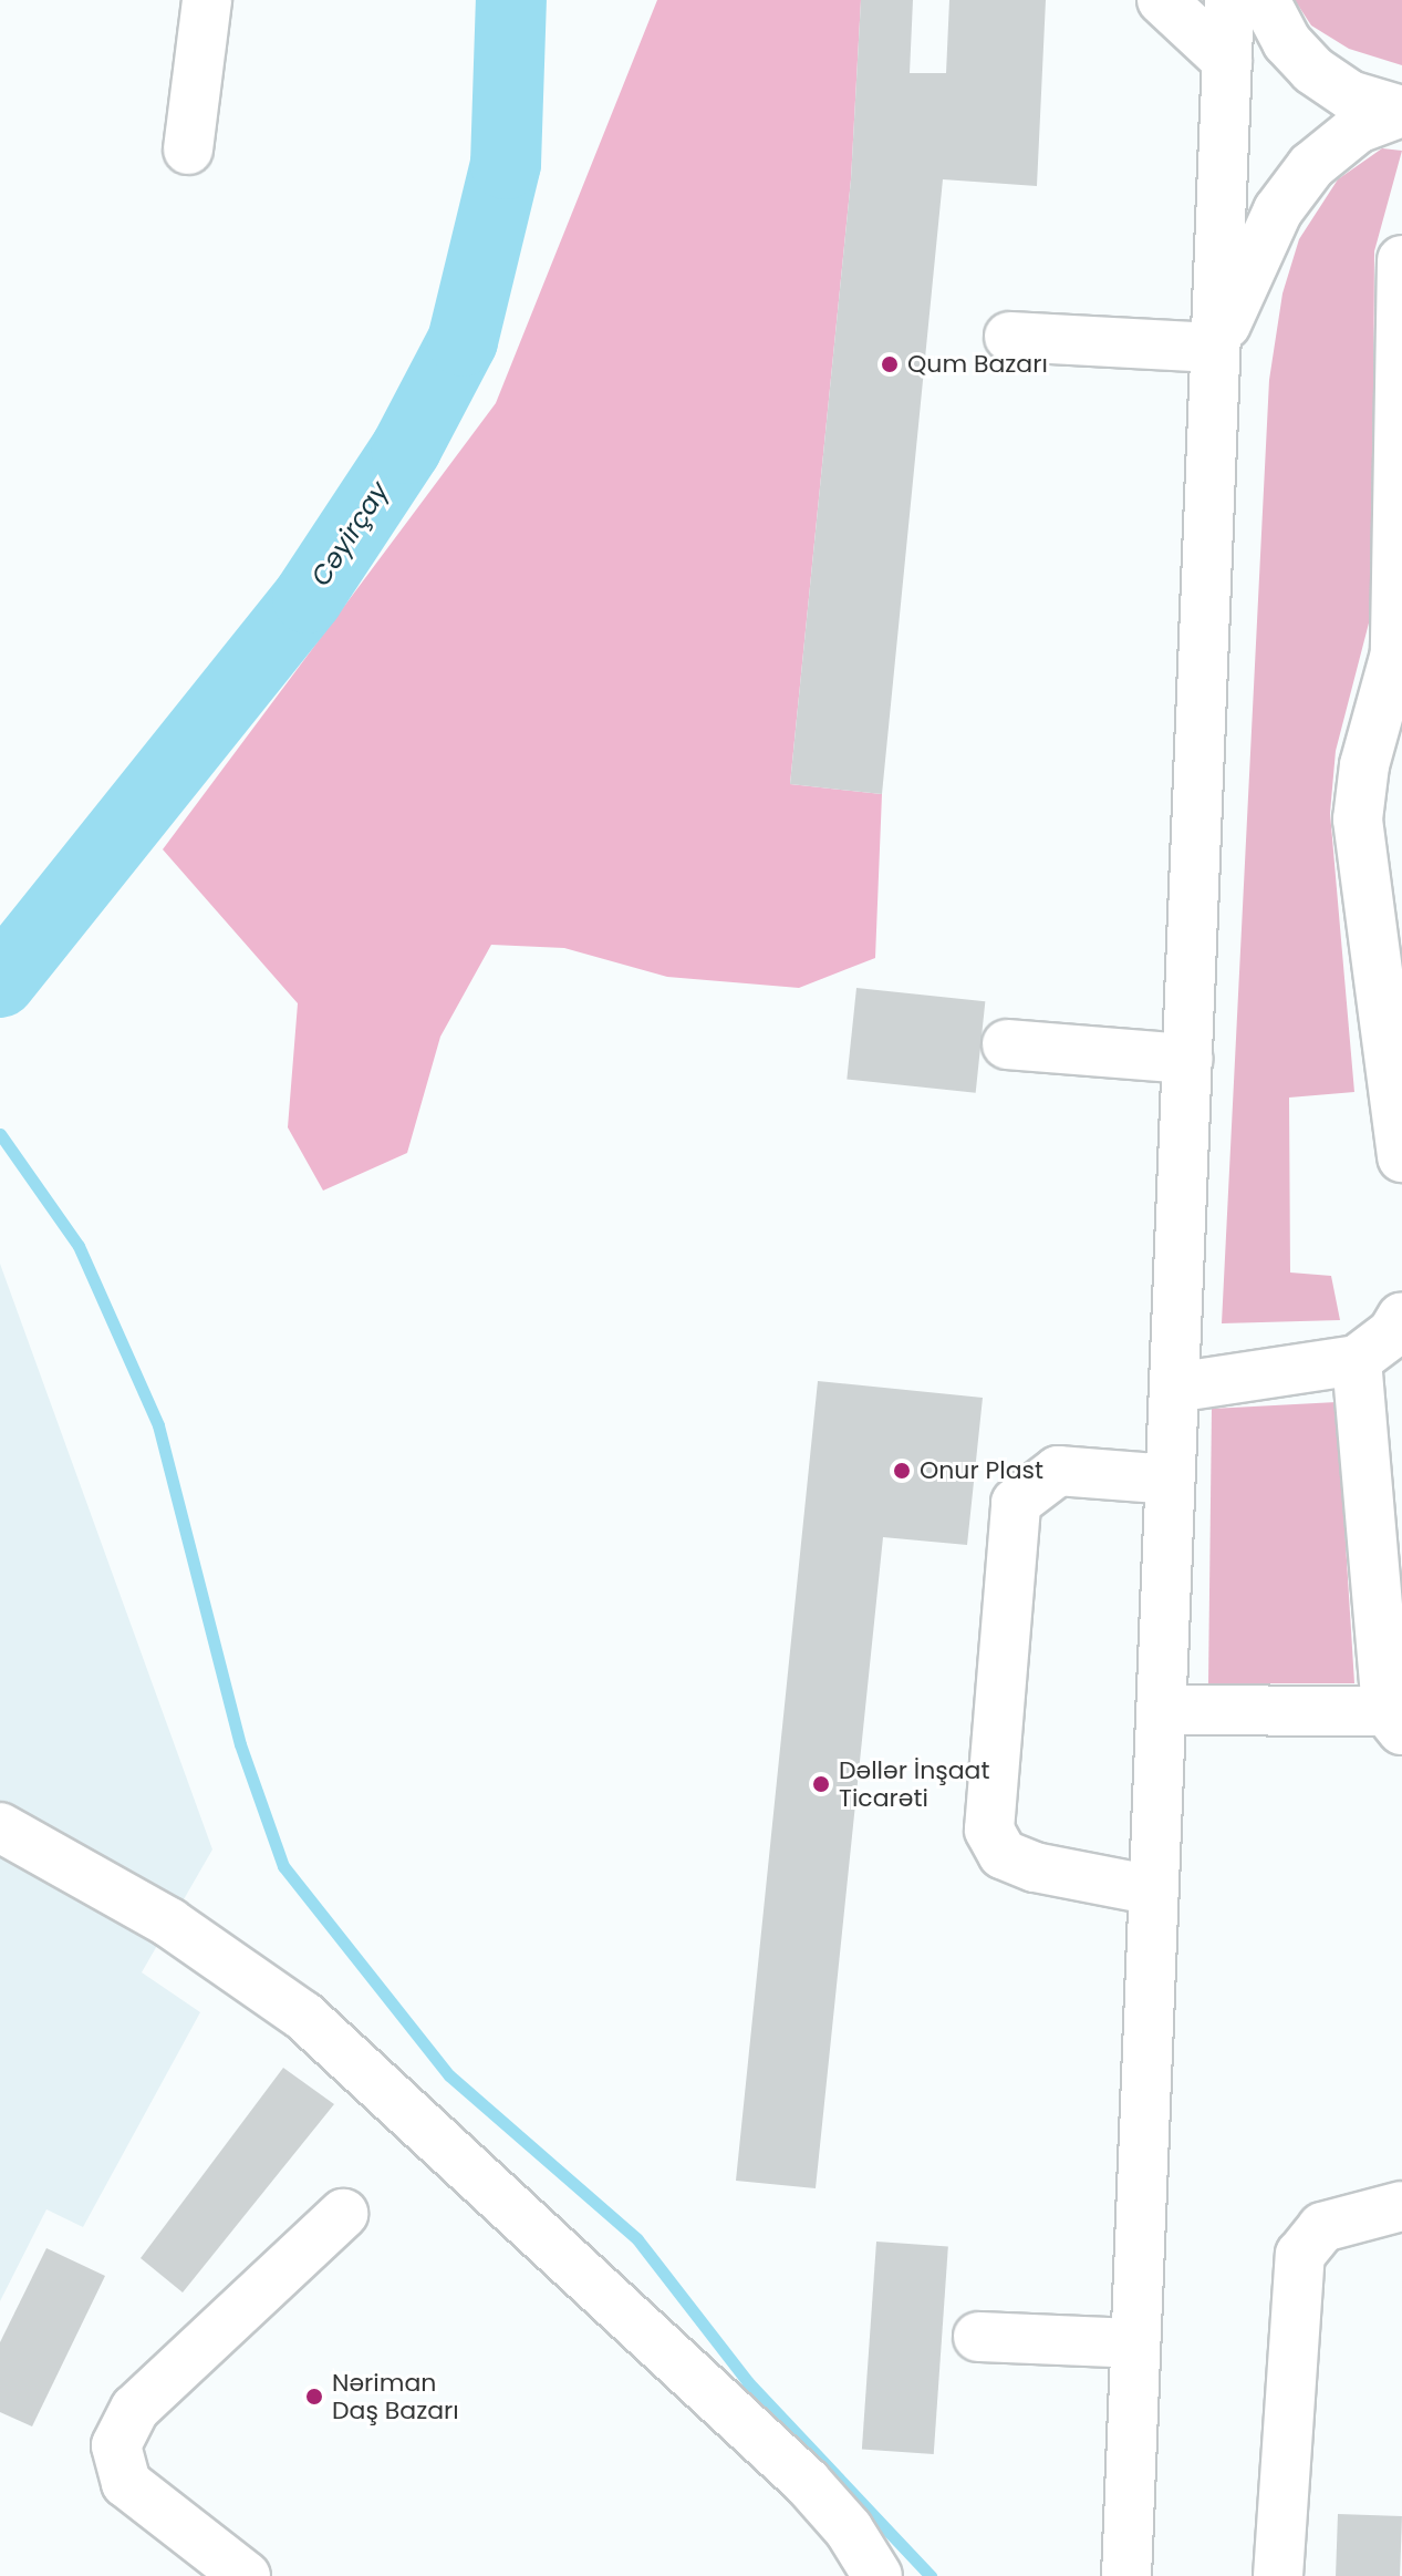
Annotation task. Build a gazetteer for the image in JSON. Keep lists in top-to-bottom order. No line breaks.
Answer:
{"water":["Cəyirçay"],"places":["Qum Bazarı","Onur Plast","Dəllər İnşaat Ticarəti","Nəriman Daş Bazarı"]}
